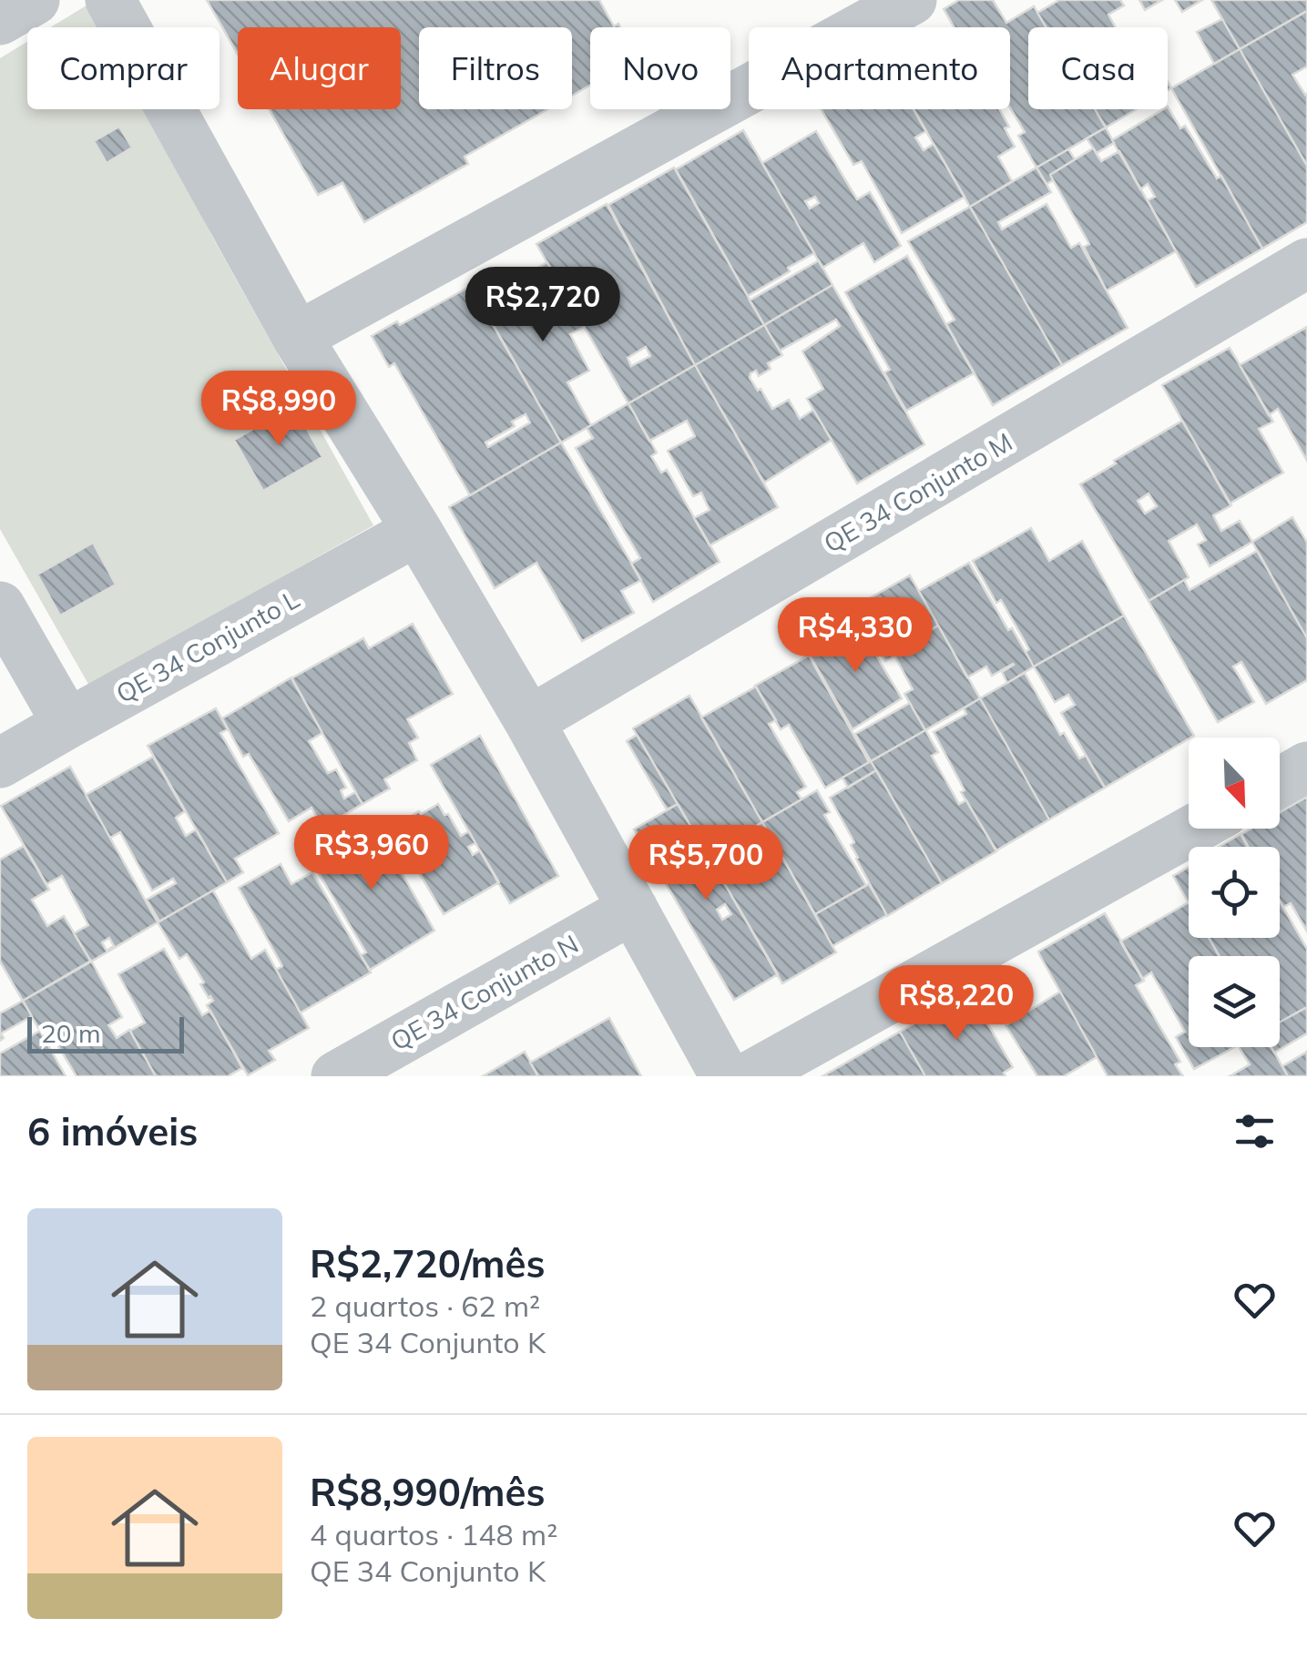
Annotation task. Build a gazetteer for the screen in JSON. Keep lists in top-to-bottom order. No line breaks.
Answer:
{"streets":{"street":["QE 34 Conjunto M","QE 34 Conjunto L","QE 34 Conjunto N"]},"scale_bar":"20 m","north":"bottom right","page":{"chip":["Comprar","Alugar","Filtros","Novo","Apartamento","Casa"],"price":["R$2,720","R$8,990","R$4,330","R$3,960","R$5,700","R$8,220"],"scale":"20 m","heading":"6 imóveis","list":[{"name":"R$2,720/mês","note":"2 quartos · 62 m² · QE 34 Conjunto K"},{"name":"R$8,990/mês","note":"4 quartos · 148 m² · QE 34 Conjunto K"}]}}
